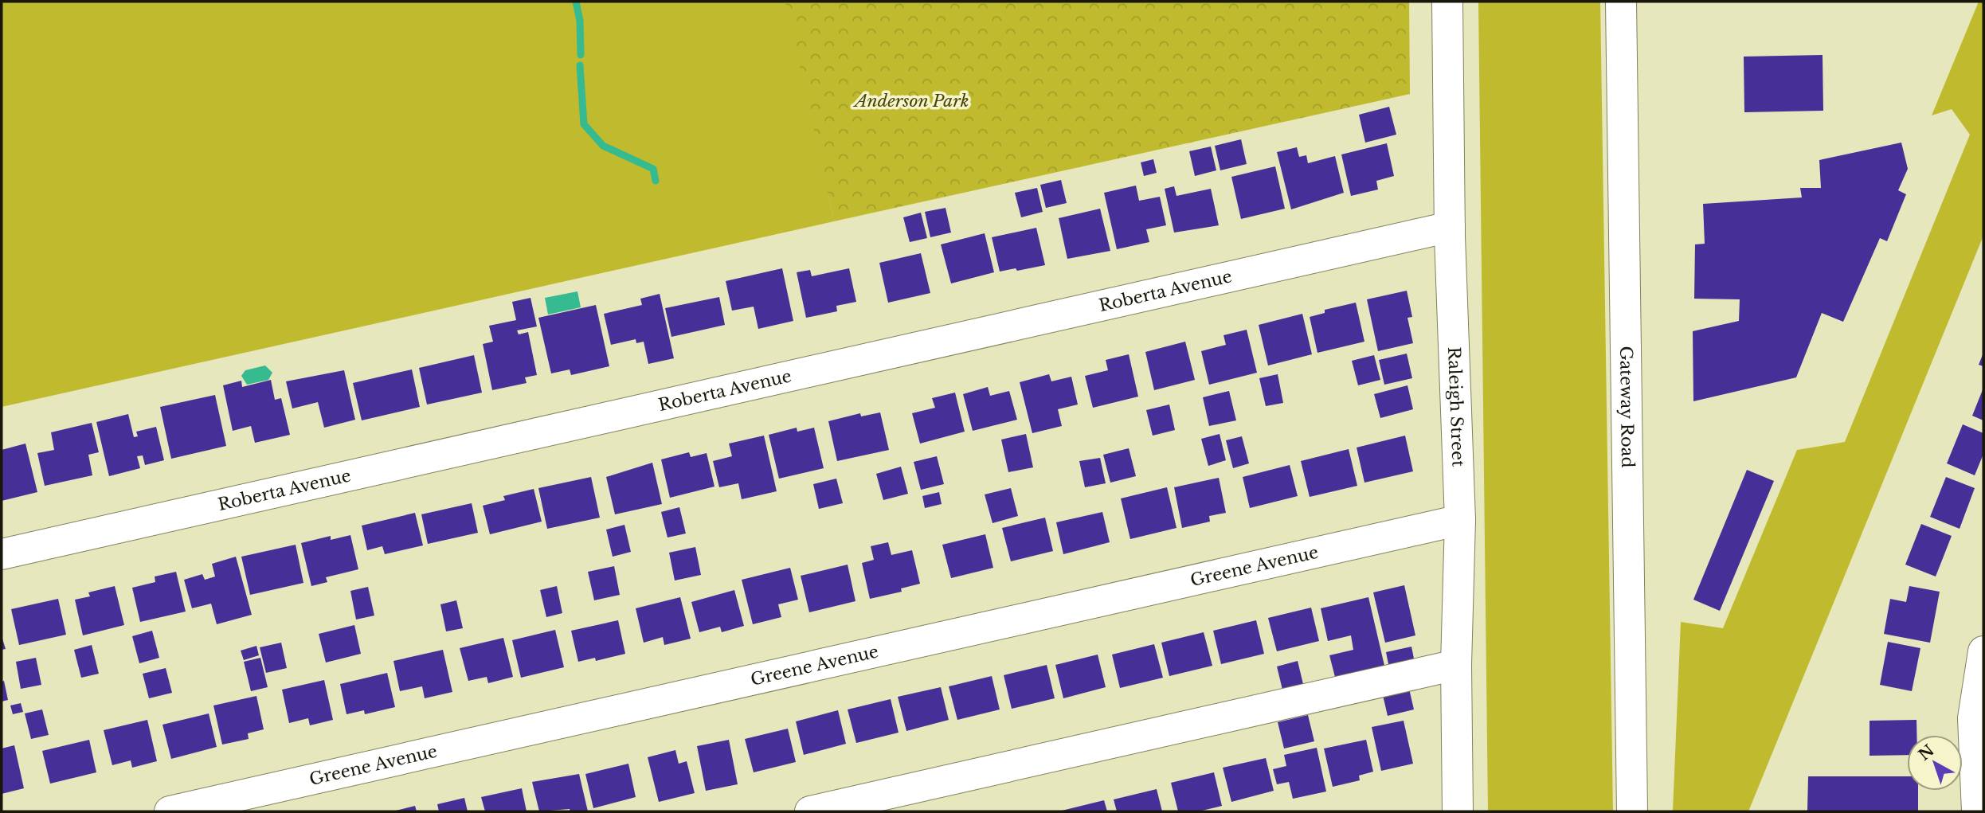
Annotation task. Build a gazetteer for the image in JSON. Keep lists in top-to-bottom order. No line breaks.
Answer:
{"streets":{"street":["Roberta Avenue","Raleigh Street","Gateway Road","Greene Avenue"]},"crossings":[["Roberta Avenue","Raleigh Street"],["Raleigh Street","Greene Avenue"]],"parks":["Anderson Park"],"north":"top left"}
